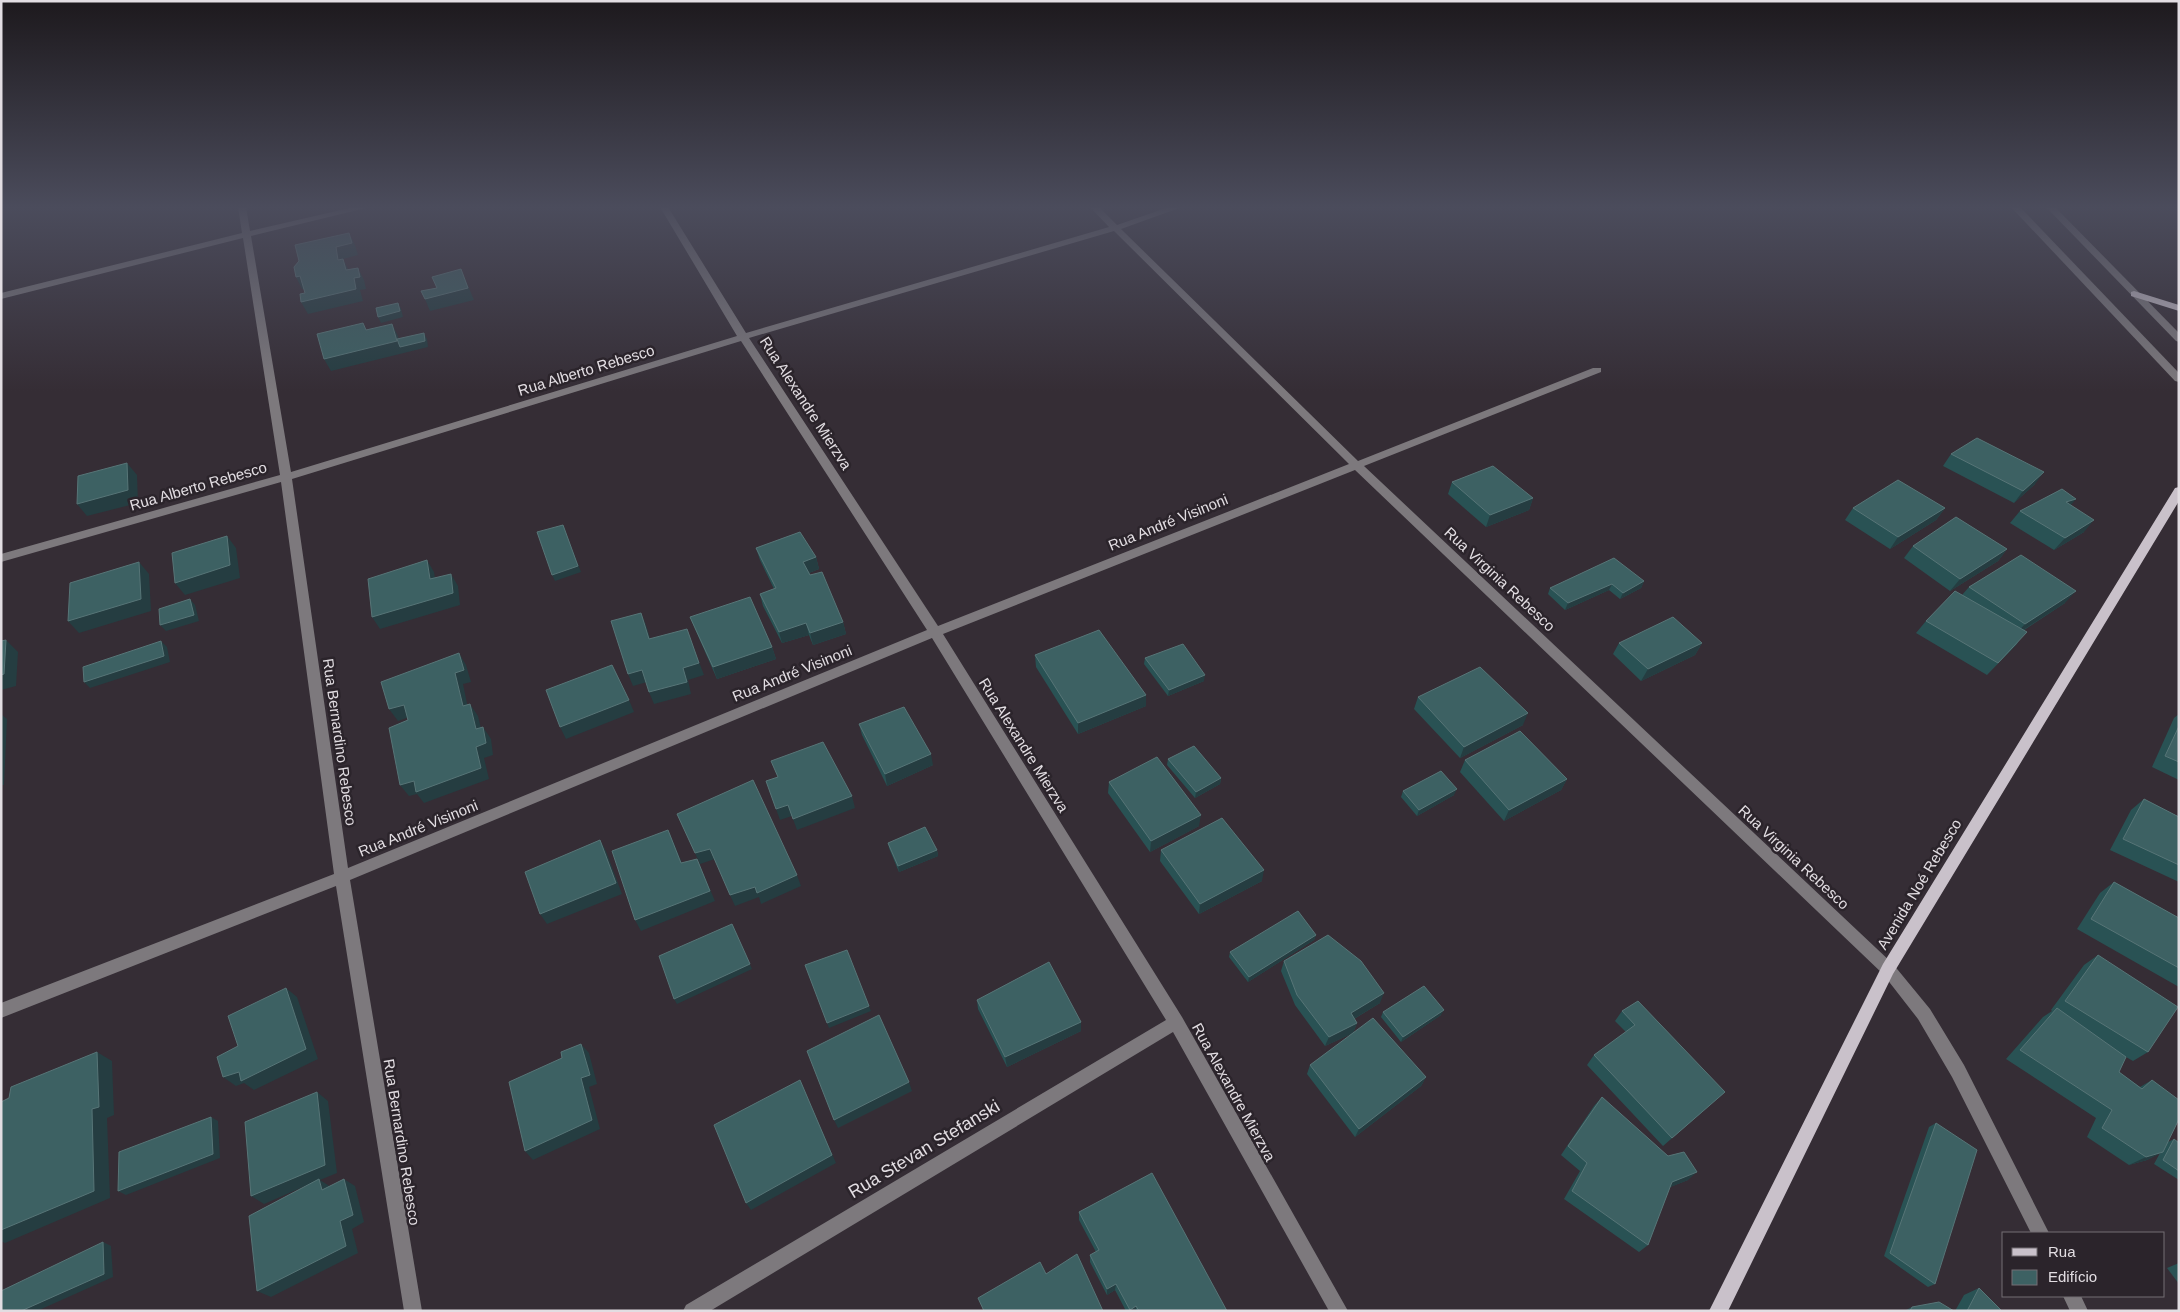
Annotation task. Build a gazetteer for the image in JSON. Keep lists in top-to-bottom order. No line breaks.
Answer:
{"streets":{"main road":["Avenida Noé Rebesco"],"street":["Rua Alberto Rebesco","Rua Alexandre Mierzva","Rua André Visinoni","Rua Virginia Rebesco","Rua Bernardino Rebesco","Rua Stevan Stefanski"]},"crossings":[["Rua Alberto Rebesco","Rua Alexandre Mierzva"],["Rua Alberto Rebesco","Rua Bernardino Rebesco"],["Rua Alexandre Mierzva","Rua André Visinoni"],["Rua Alexandre Mierzva","Rua Stevan Stefanski"],["Rua André Visinoni","Rua Virginia Rebesco"],["Rua André Visinoni","Rua Bernardino Rebesco"],["Rua Virginia Rebesco","Avenida Noé Rebesco"]],"legend":["Rua","Edifício"]}
